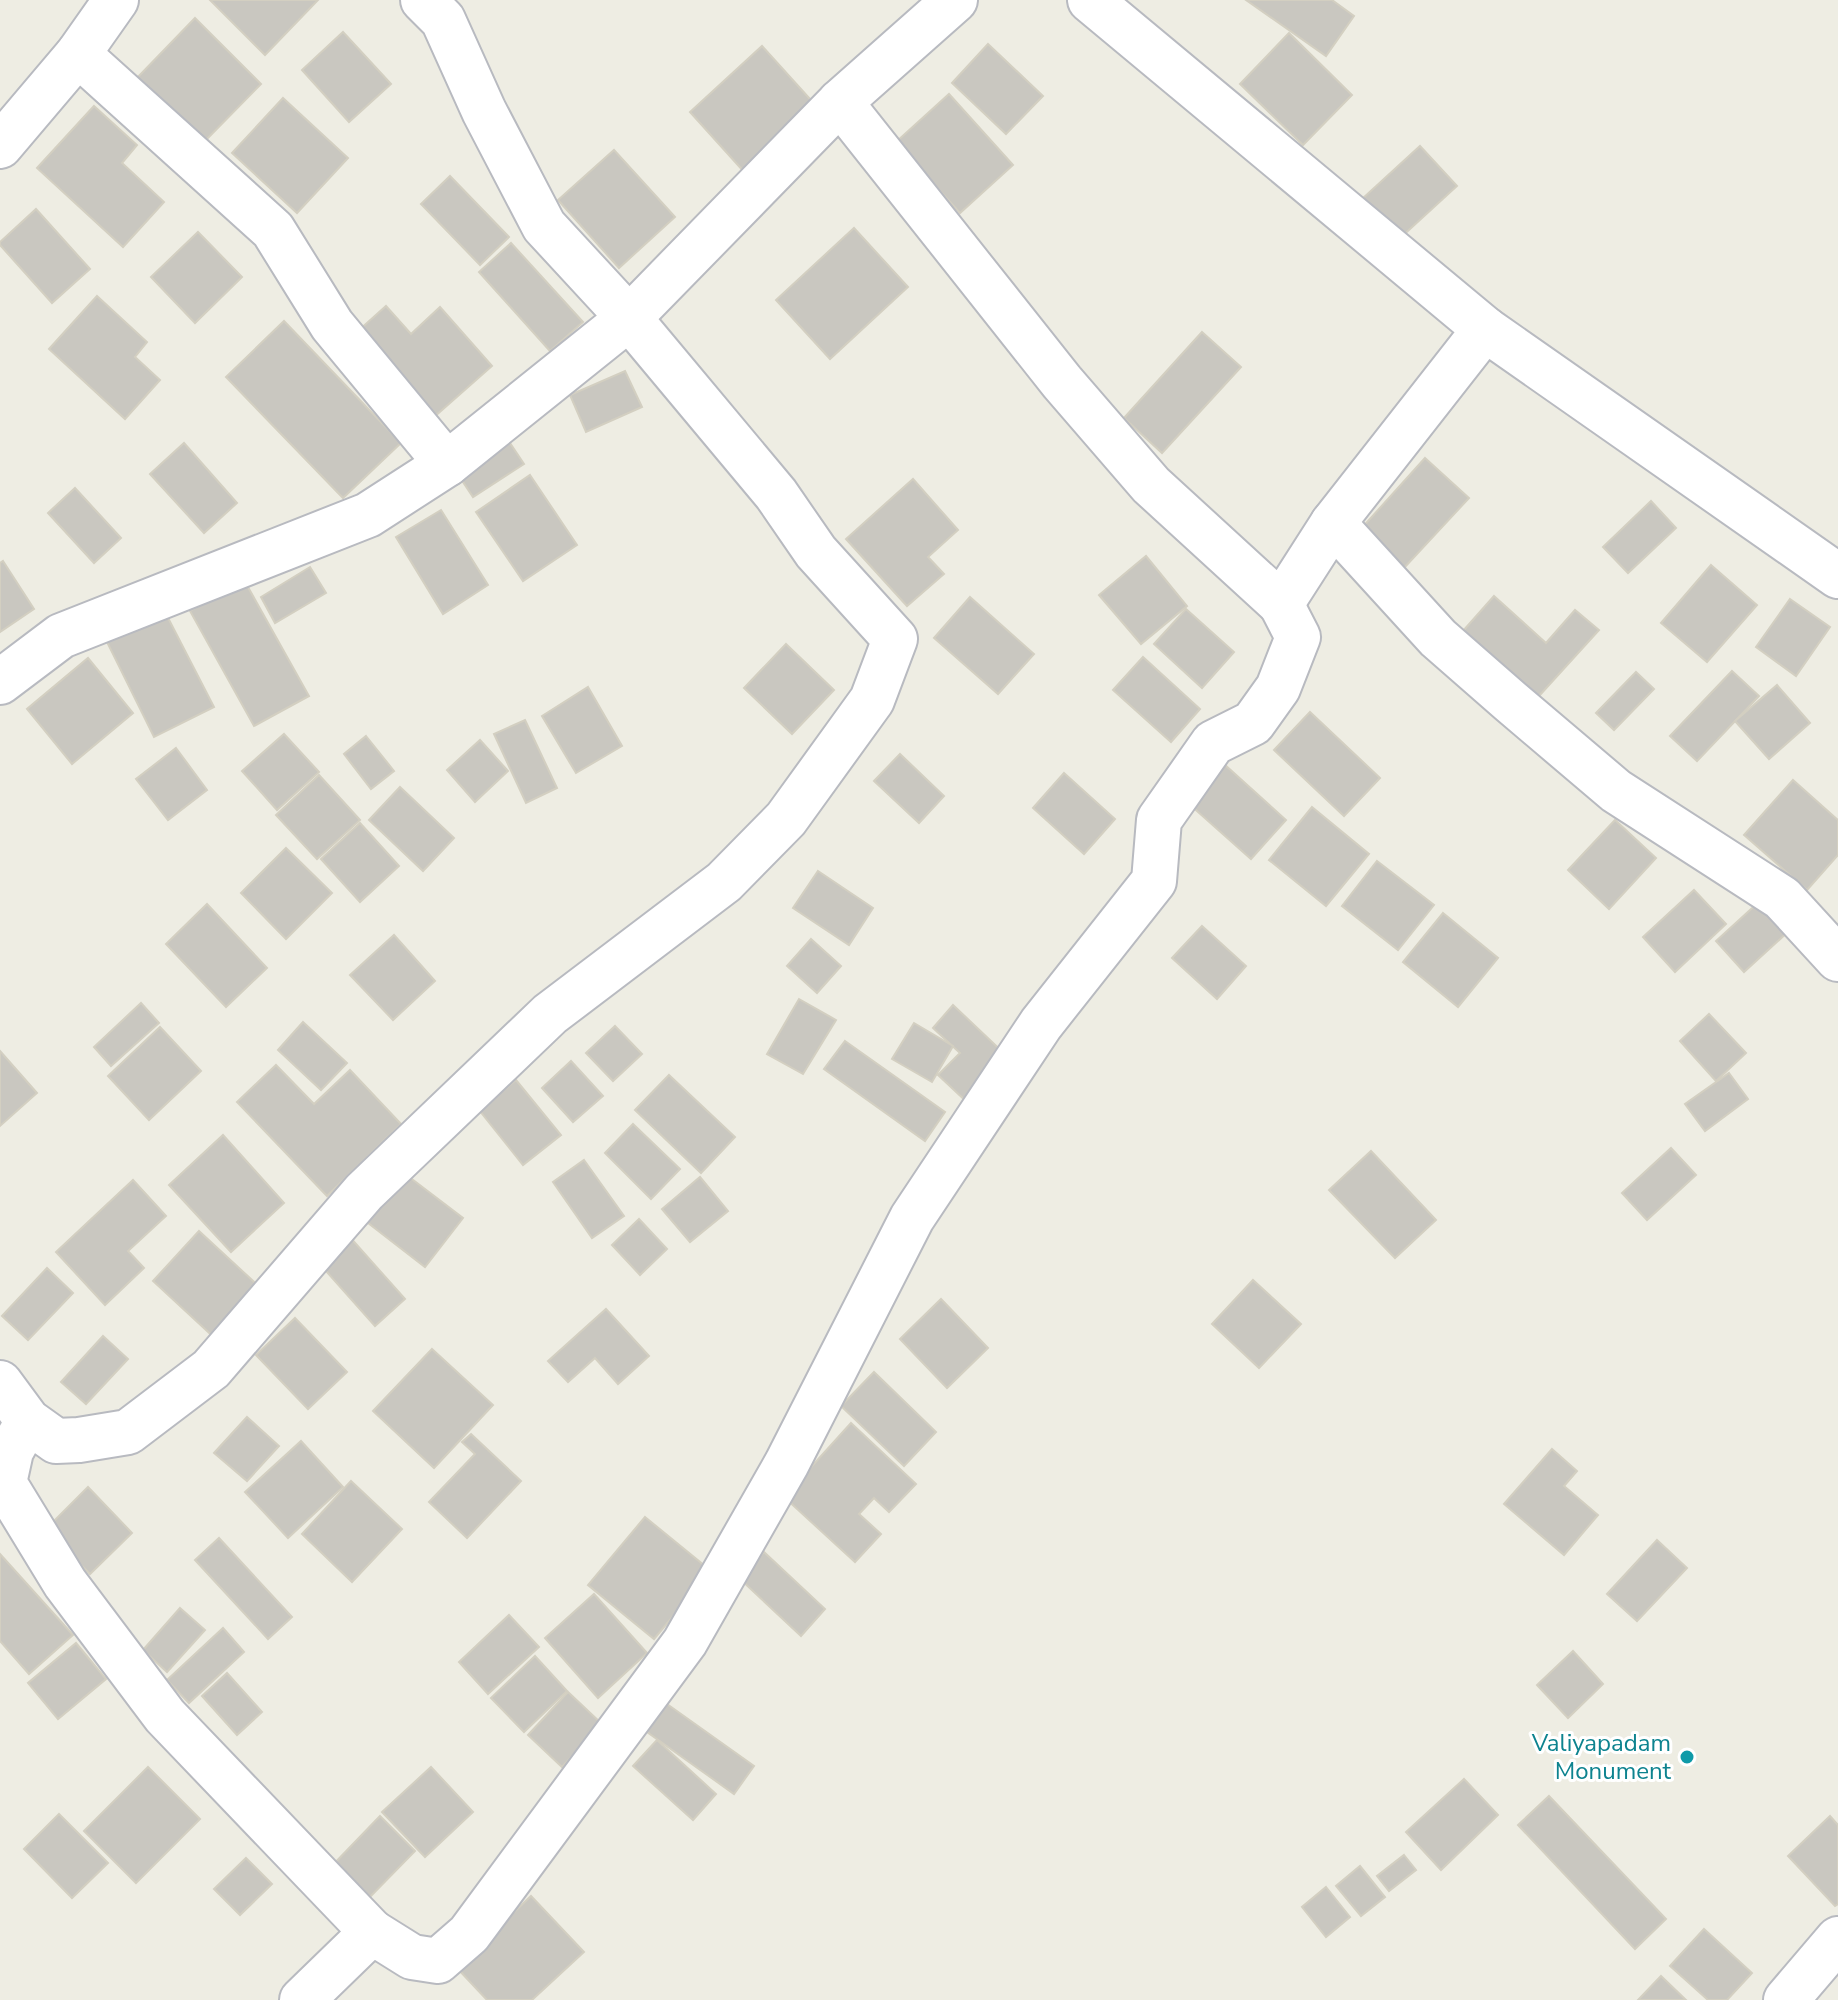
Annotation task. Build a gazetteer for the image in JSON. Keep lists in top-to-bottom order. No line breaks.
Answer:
{"places":["Valiyapadam Monument"]}
